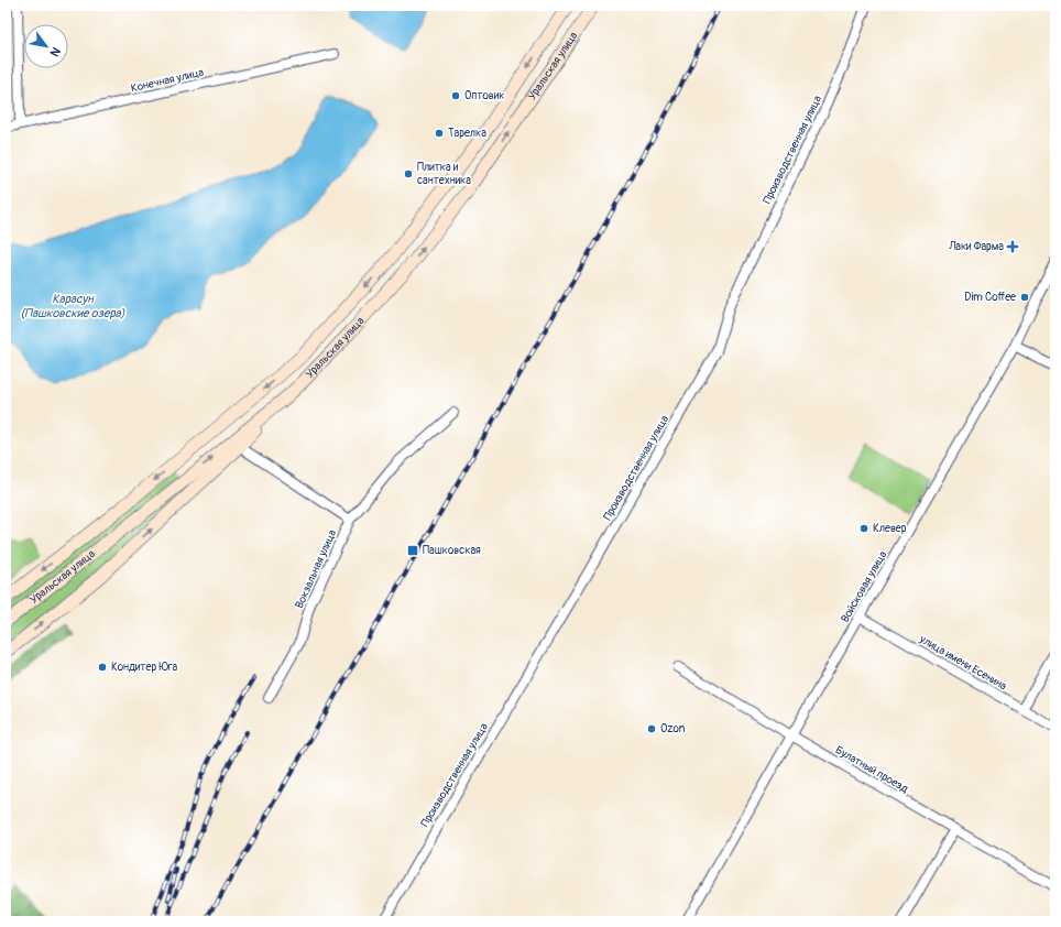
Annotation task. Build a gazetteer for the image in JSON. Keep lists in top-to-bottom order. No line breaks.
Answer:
{"streets":{"main road":["Уральская улица"],"street":["Конечная улица","Производственная улица","Вокзальная улица","Войсковая улица","улица имени Есенина","Булатный проезд"]},"crossings":[["Войсковая улица","улица имени Есенина"],["Войсковая улица","Булатный проезд"]],"water":["Карасун (Пашковские озера)"],"places":{"other":["Оптовик","Тарелка","Плитка и сантехника","Dim Coffee","Клевер","Кондитер Юга","Ozon"],"health":["Лаки Фарма"],"transit":["Пашковская"]},"north":"bottom right"}
